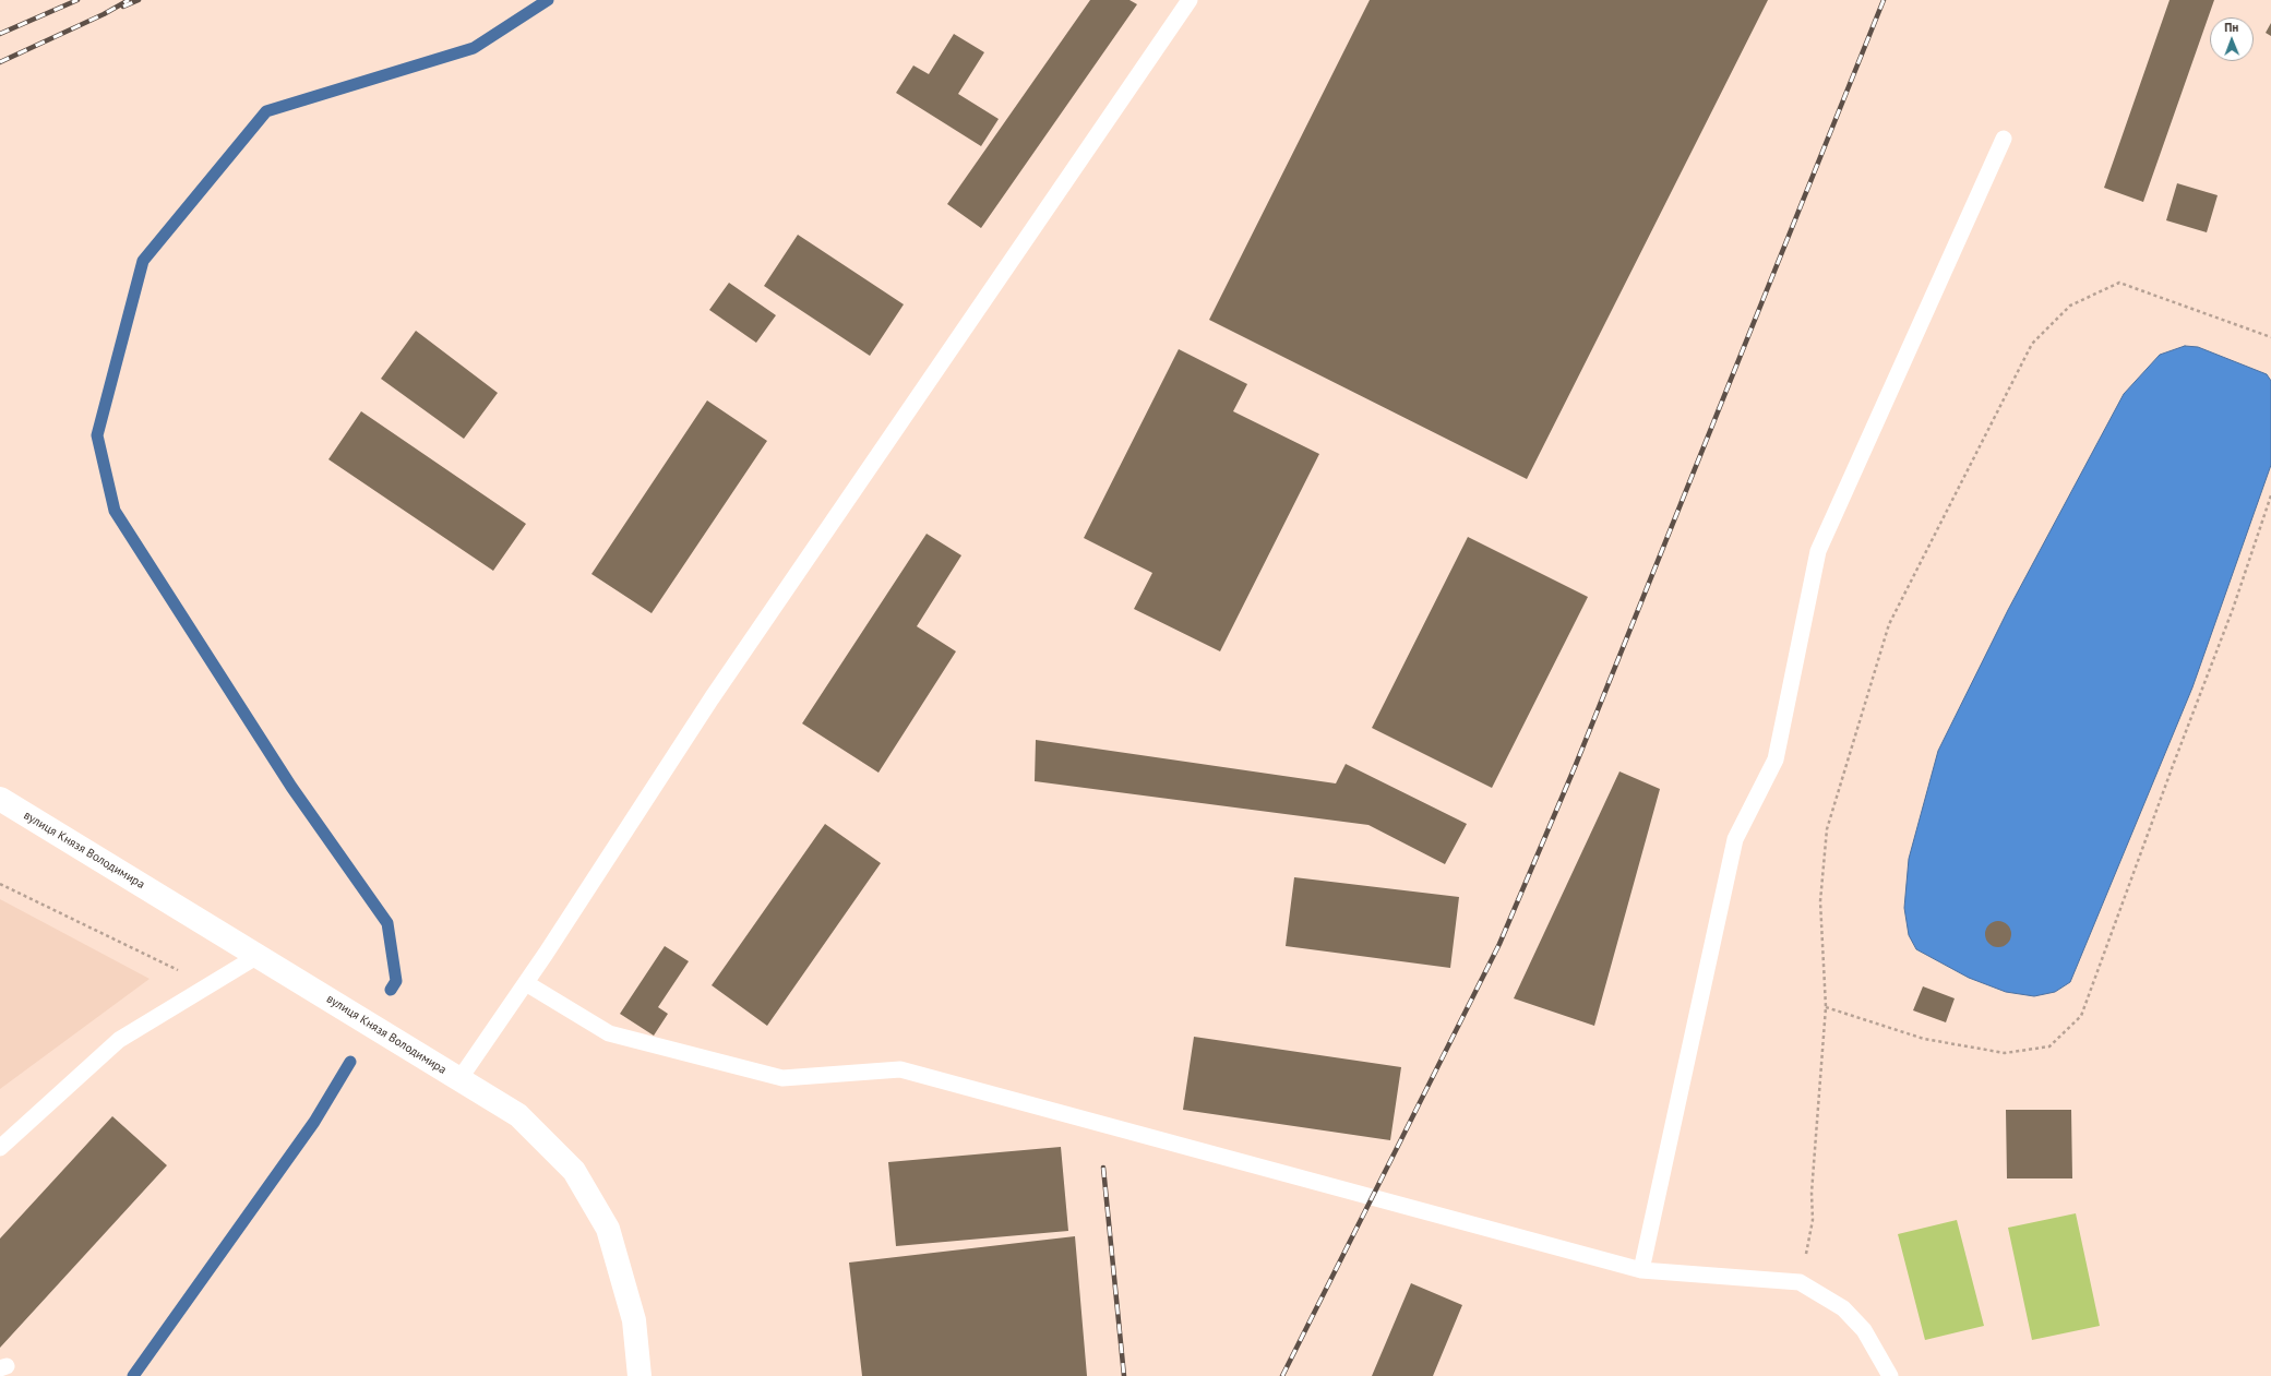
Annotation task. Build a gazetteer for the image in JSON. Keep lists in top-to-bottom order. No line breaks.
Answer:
{"streets":{"main road":["вулиця Князя Володимира"]},"north":"top"}
